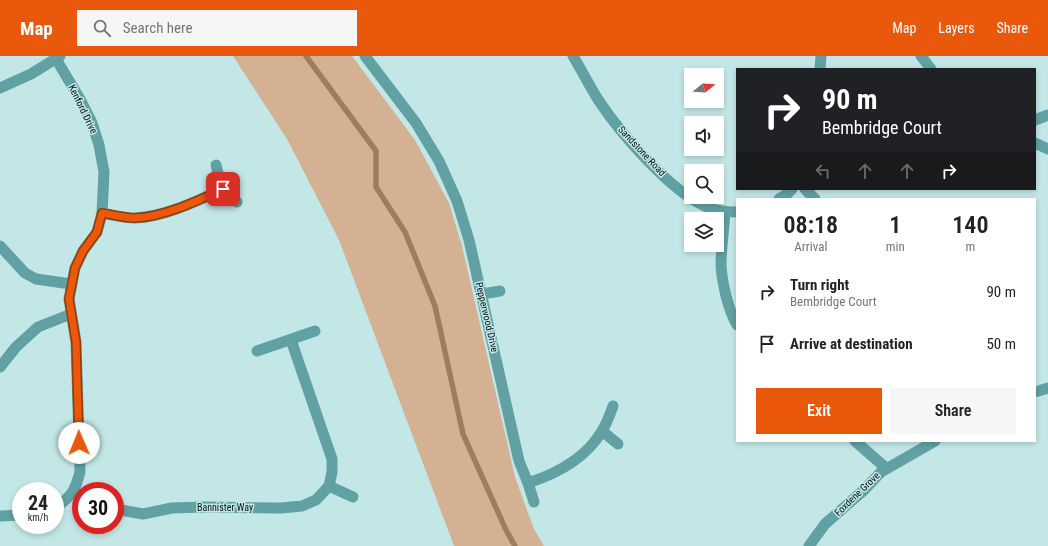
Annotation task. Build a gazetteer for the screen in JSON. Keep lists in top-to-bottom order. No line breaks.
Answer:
{"streets":{"street":["Kenford Drive","Sandstone Road","Pepperwood Drive","Foxdene Grove","Bannister Way"]},"north":"right","page":{"header":"Map","search":"Search here","nav":["Map","Layers","Share"],"turn":["90 m","Bembridge Court"],"eta":["08:18","Arrival","1","min","140","m"],"list":[{"name":"Turn right","note":"Bembridge Court","value":"90 m"},{"name":"Arrive at destination","value":"50 m"}],"buttons":["Exit","Share"],"speed":"24 km/h","limit":"30"}}
